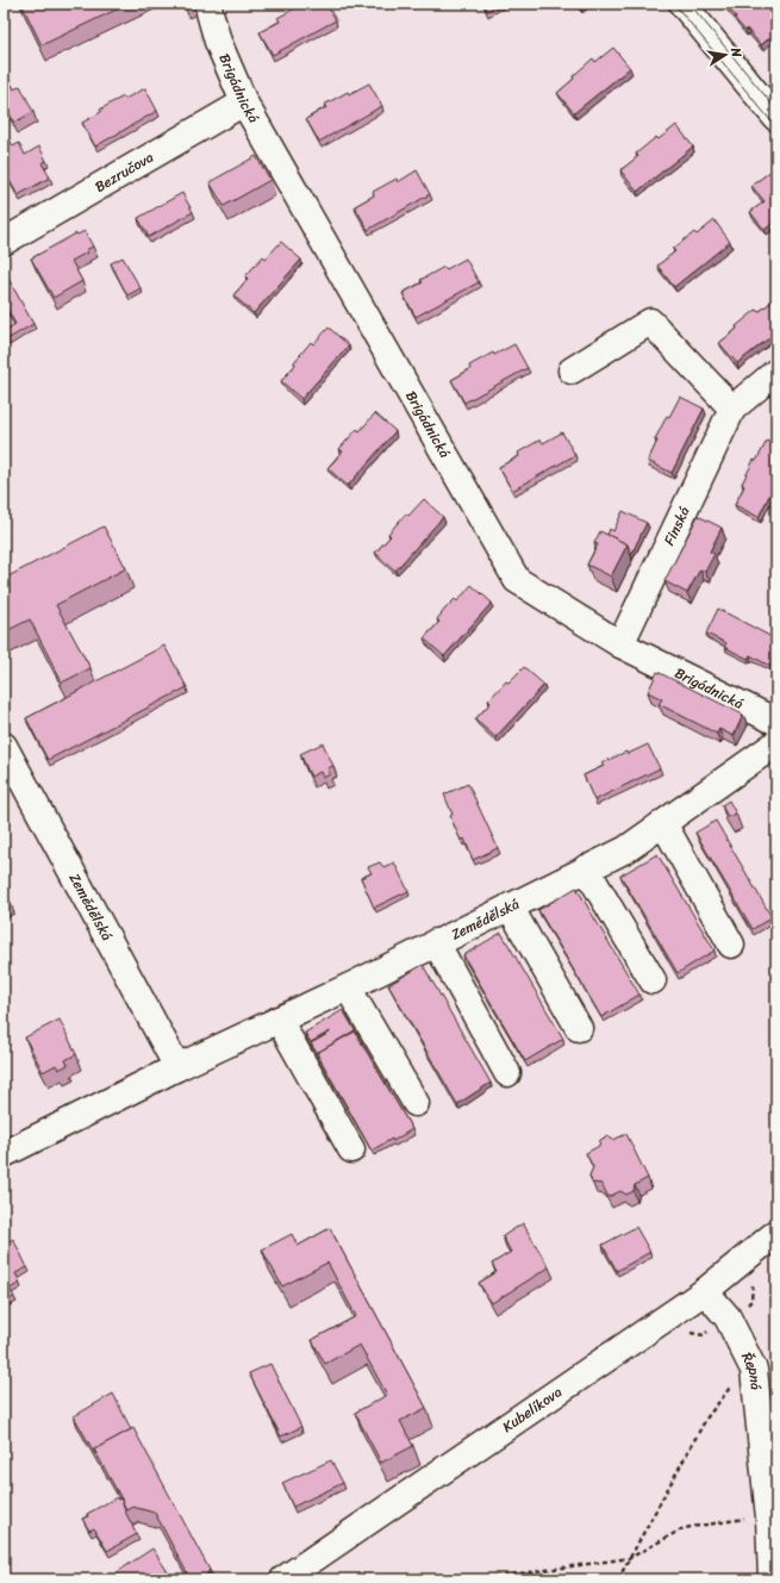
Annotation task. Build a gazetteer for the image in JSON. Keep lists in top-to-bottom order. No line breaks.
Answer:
{"streets":{"street":["Brigádnická","Bezručova","Finská","Zemědělská","Řepná","Kubelíkova"]},"crossings":[["Brigádnická","Bezručova"],["Brigádnická","Finská"],["Řepná","Kubelíkova"]],"north":"right"}
